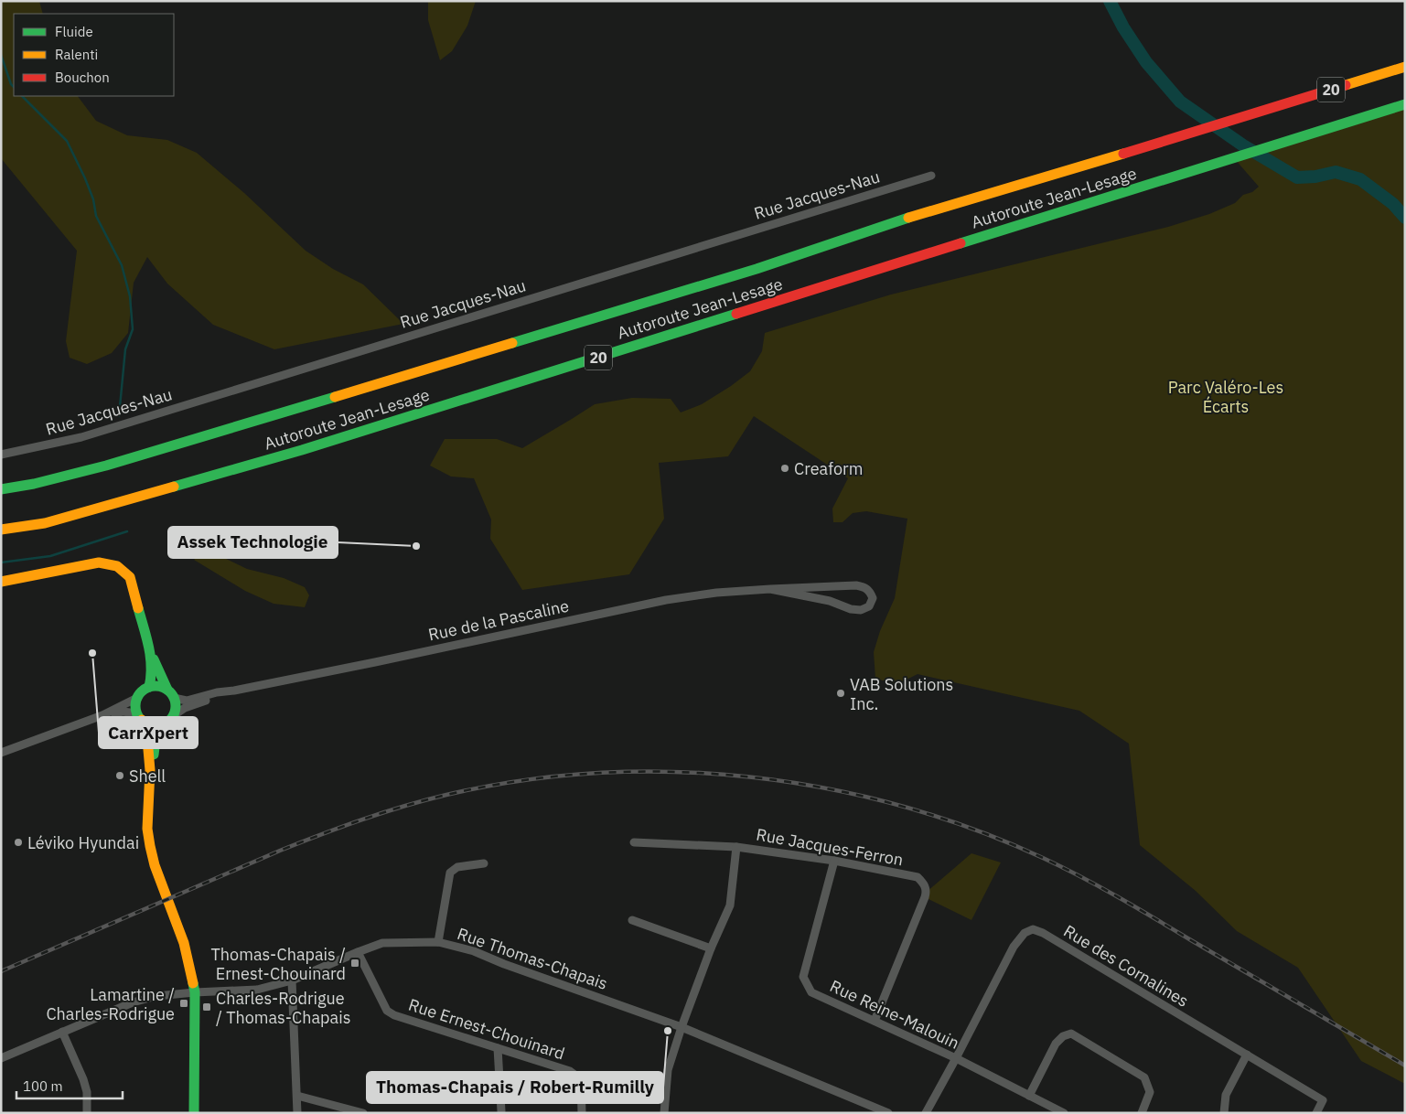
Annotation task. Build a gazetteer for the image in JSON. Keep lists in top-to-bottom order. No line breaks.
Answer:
{"streets":{"main road":["20","Autoroute Jean-Lesage"],"street":["Rue Jacques-Nau","Rue de la Pascaline","Rue Jacques-Ferron","Rue Thomas-Chapais","Rue des Cornalines","Rue Reine-Malouin","Rue Ernest-Chouinard"]},"crossings":[["Rue Jacques-Ferron","Rue Reine-Malouin"],["Rue Thomas-Chapais","Rue Ernest-Chouinard"],["Rue des Cornalines","Rue Reine-Malouin"]],"parks":["Parc Valéro-Les Écarts"],"places":{"other":["Creaform","Assek Technologie","CarrXpert","VAB Solutions Inc.","Shell","Léviko Hyundai","Thomas-Chapais / Robert-Rumilly"],"transit":["Thomas-Chapais / Ernest-Chouinard","Lamartine / Charles-Rodrigue","Charles-Rodrigue / Thomas-Chapais"]},"legend":["Fluide","Ralenti","Bouchon"],"scale_bar":"100 m"}
